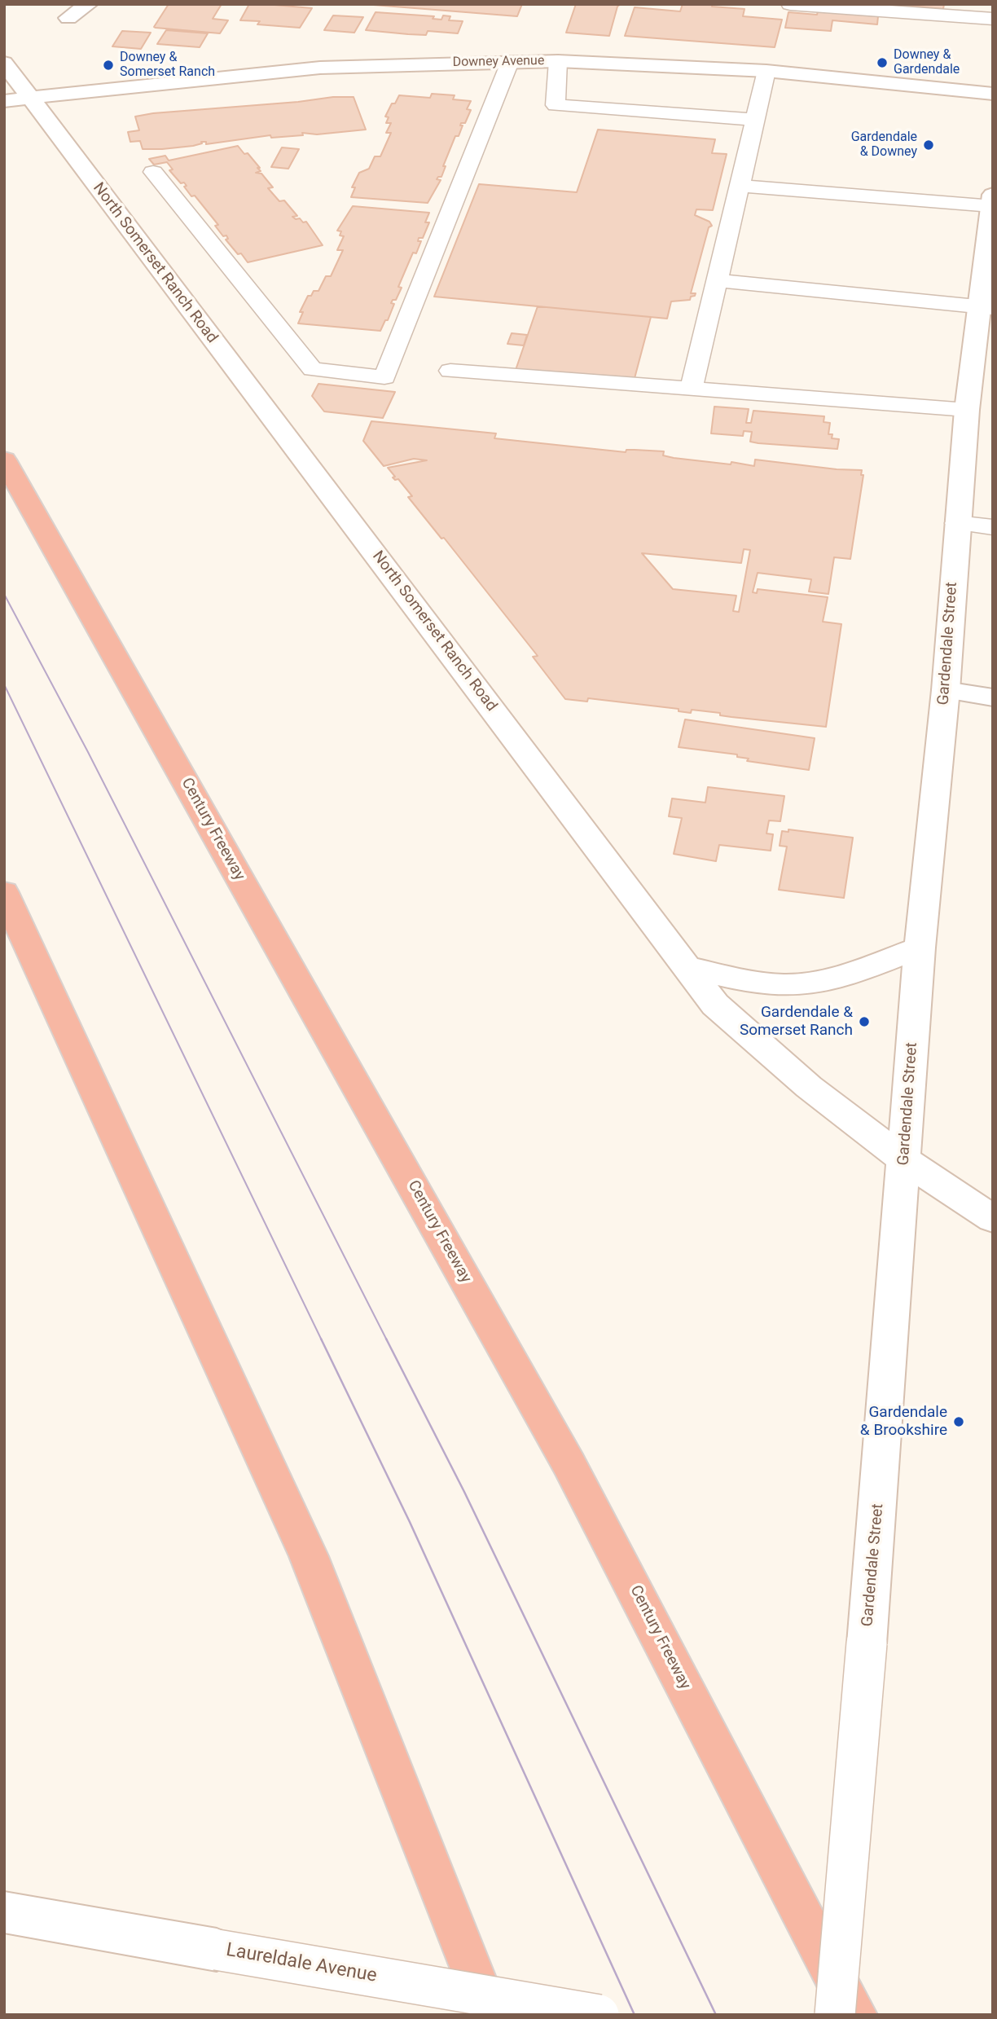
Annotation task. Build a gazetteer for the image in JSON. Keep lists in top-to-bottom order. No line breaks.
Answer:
{"streets":{"highway":["Century Freeway"],"street":["Downey Avenue","North Somerset Ranch Road","Gardendale Street","Laureldale Avenue"]},"crossings":[["Downey Avenue","North Somerset Ranch Road"],["North Somerset Ranch Road","Gardendale Street"]],"places":["Downey & Gardendale","Downey & Somerset Ranch","Gardendale & Downey","Gardendale & Somerset Ranch","Gardendale & Brookshire"]}
